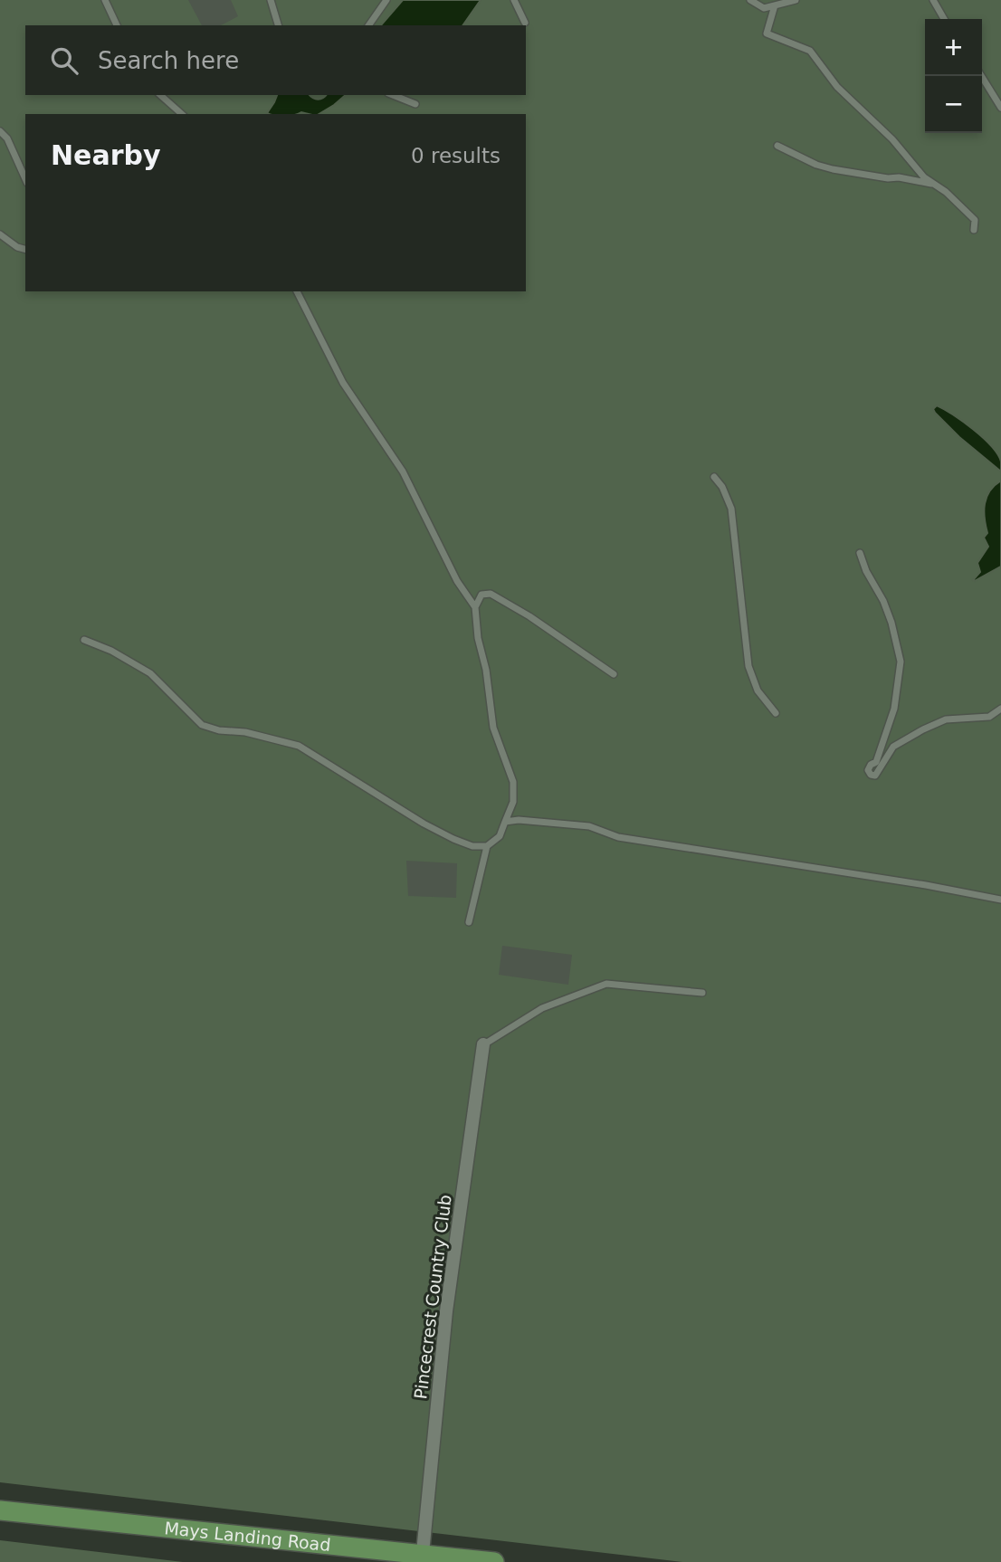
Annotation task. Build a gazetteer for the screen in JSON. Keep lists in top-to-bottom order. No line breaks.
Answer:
{"streets":{"main road":["Mays Landing Road"],"street":["Pincecrest Country Club"]},"crossings":[["Pincecrest Country Club","Mays Landing Road"]],"page":{"map_buttons":["+","−"],"search":"Search here","heading":["Nearby","0 results"]}}
